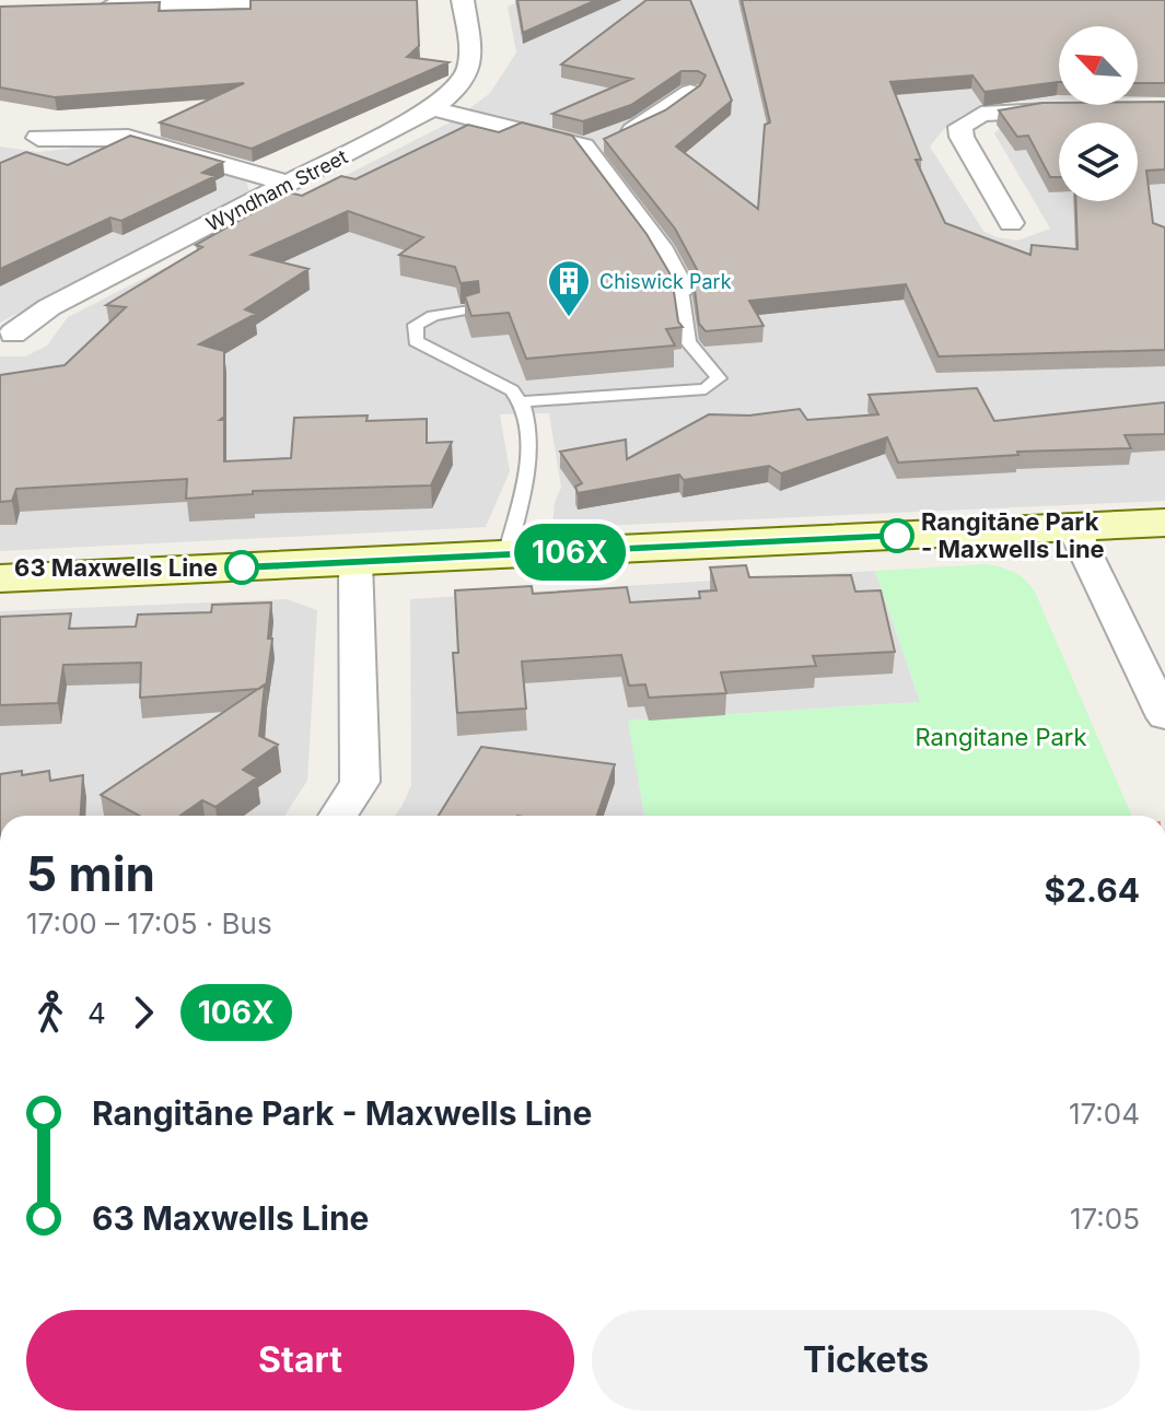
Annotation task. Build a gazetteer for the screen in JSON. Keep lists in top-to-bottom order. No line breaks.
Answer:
{"streets":{"street":["Wyndham Street"]},"parks":["Rangitane Park"],"places":{"building":["Chiswick Park"],"other":["Rangitāne Park - Maxwells Line","63 Maxwells Line"]},"lines":["bus line 106X"],"north":"top left","page":{"on_map":"106X","heading":["5 min","17:00 – 17:05 · Bus","$2.64"],"legs":["4","106X"],"list":[{"name":"Rangitāne Park - Maxwells Line","value":"17:04"},{"name":"63 Maxwells Line","value":"17:05"}],"buttons":["Start","Tickets"]}}
